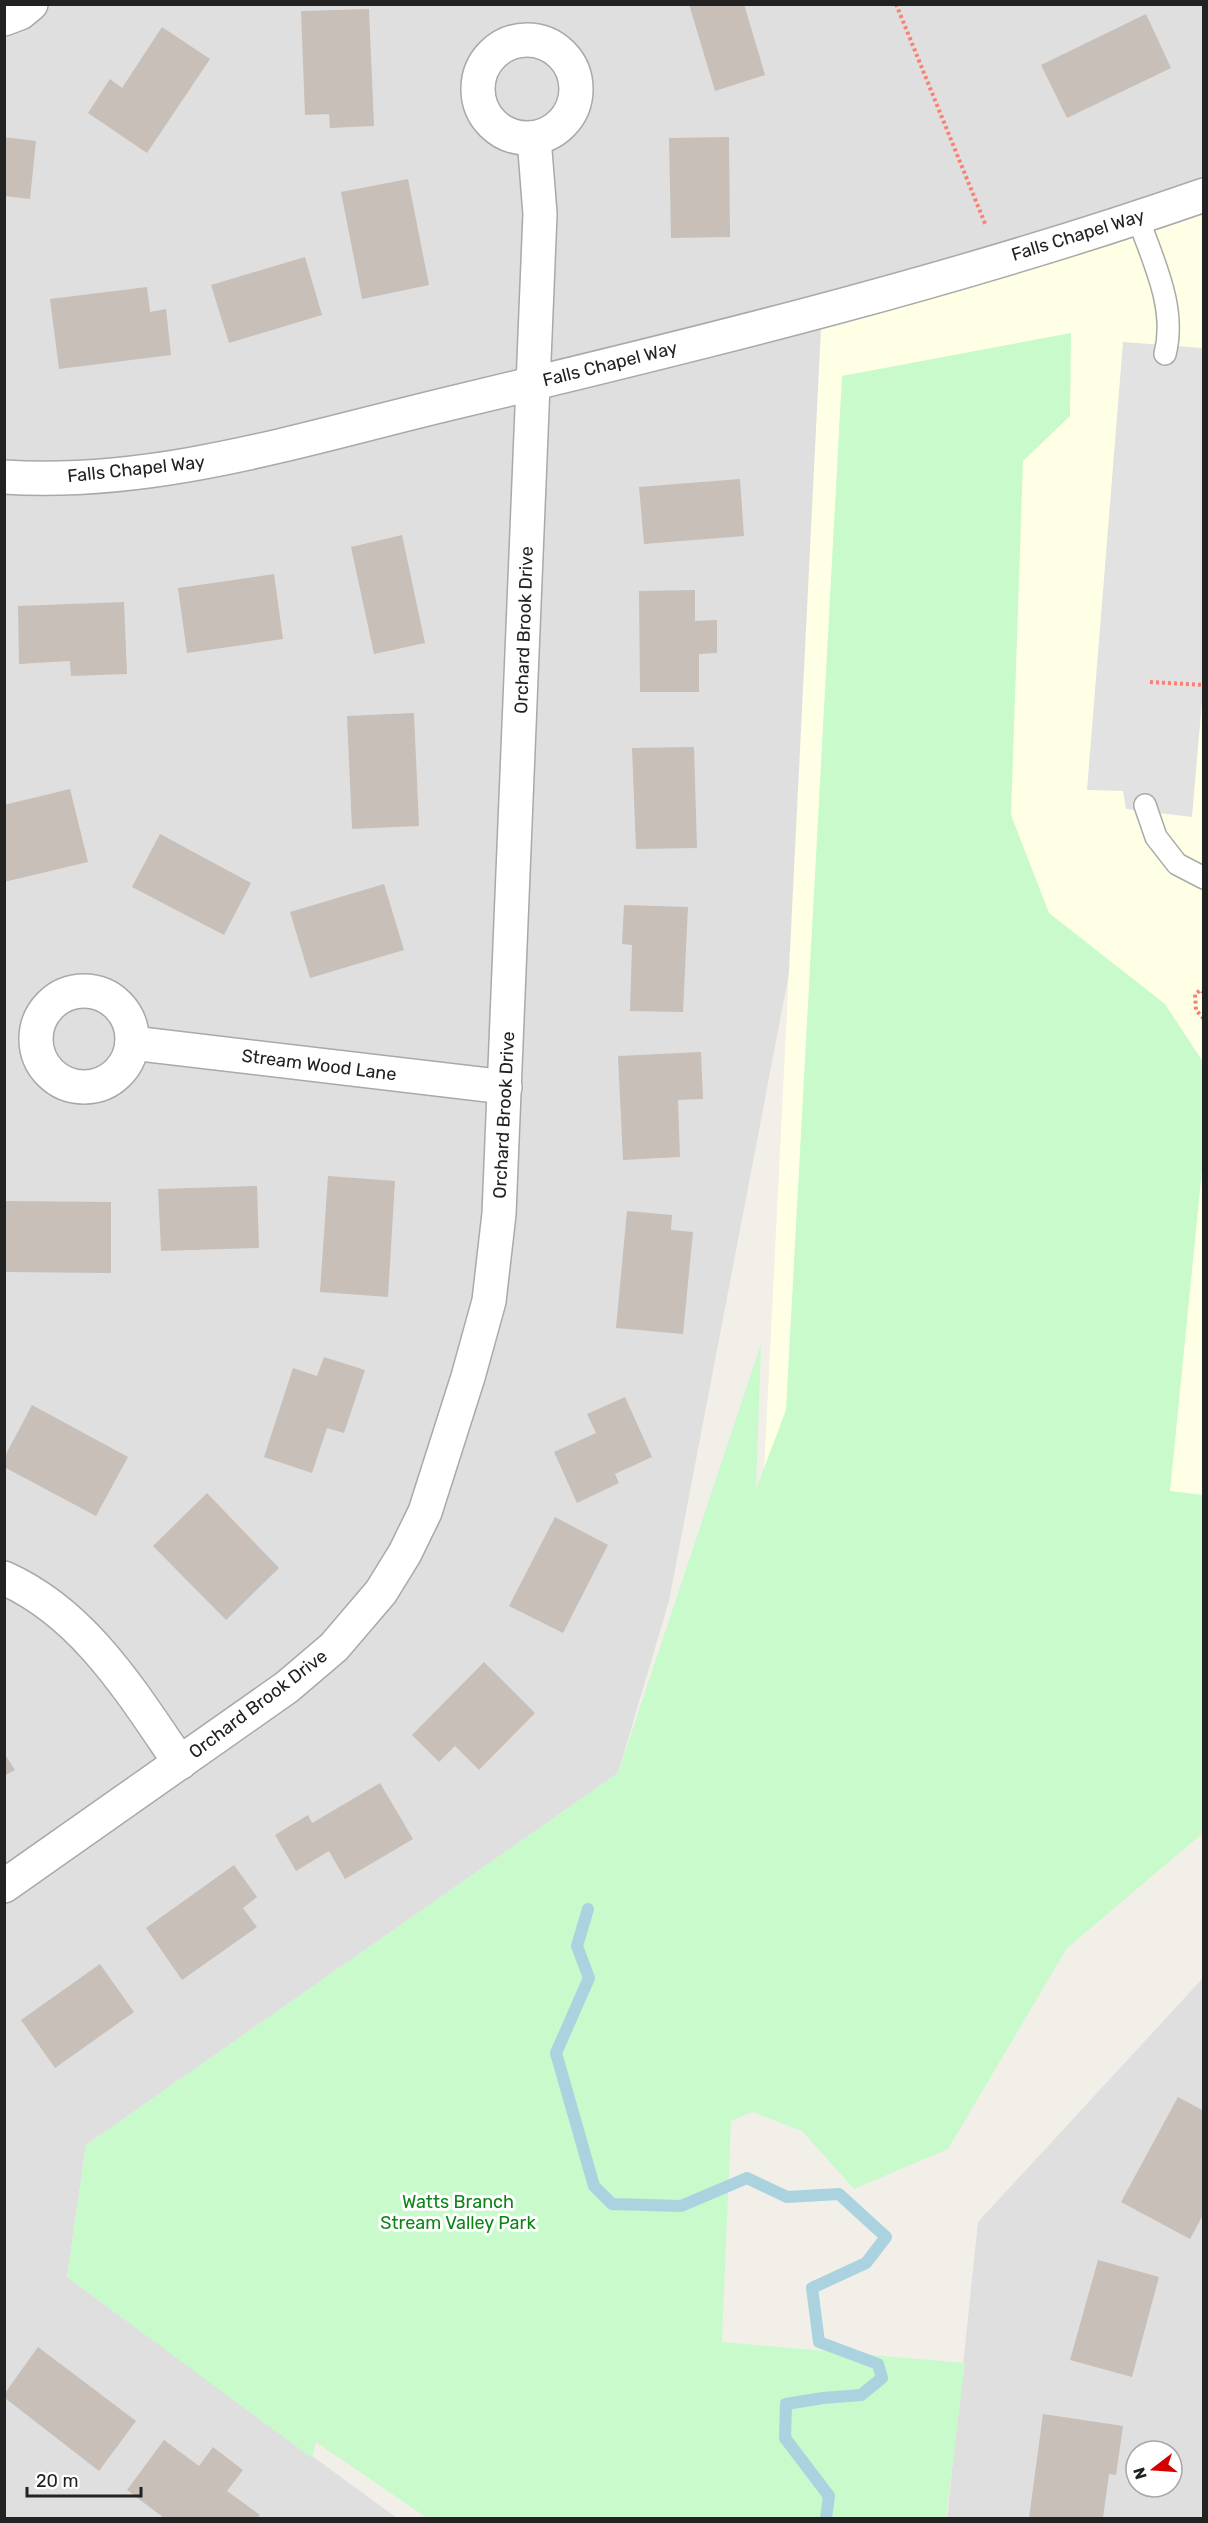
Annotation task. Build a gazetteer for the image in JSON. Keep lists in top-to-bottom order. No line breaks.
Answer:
{"streets":{"street":["Falls Chapel Way","Orchard Brook Drive","Stream Wood Lane"]},"crossings":[["Falls Chapel Way","Orchard Brook Drive"],["Orchard Brook Drive","Stream Wood Lane"]],"parks":["Watts Branch Stream Valley Park"],"scale_bar":"20 m","north":"left"}
